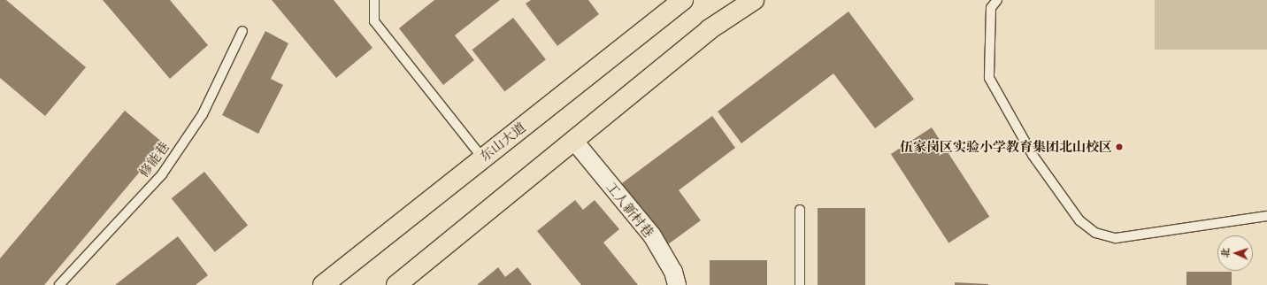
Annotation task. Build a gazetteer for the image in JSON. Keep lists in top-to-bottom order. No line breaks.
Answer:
{"streets":{"main road":["东山大道"],"street":["工人新村巷"],"lane":["修能巷"]},"places":["伍家岗区实验小学教育集团北山校区"],"north":"left"}
